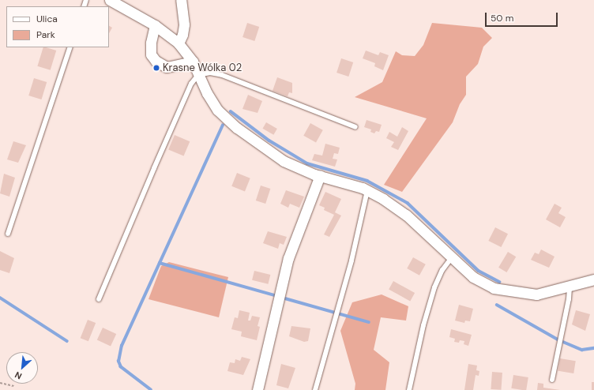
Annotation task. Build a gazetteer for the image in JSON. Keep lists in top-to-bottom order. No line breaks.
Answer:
{"places":["Krasne Wólka 02"],"legend":["Ulica","Park"],"scale_bar":"50 m","north":"bottom left"}
